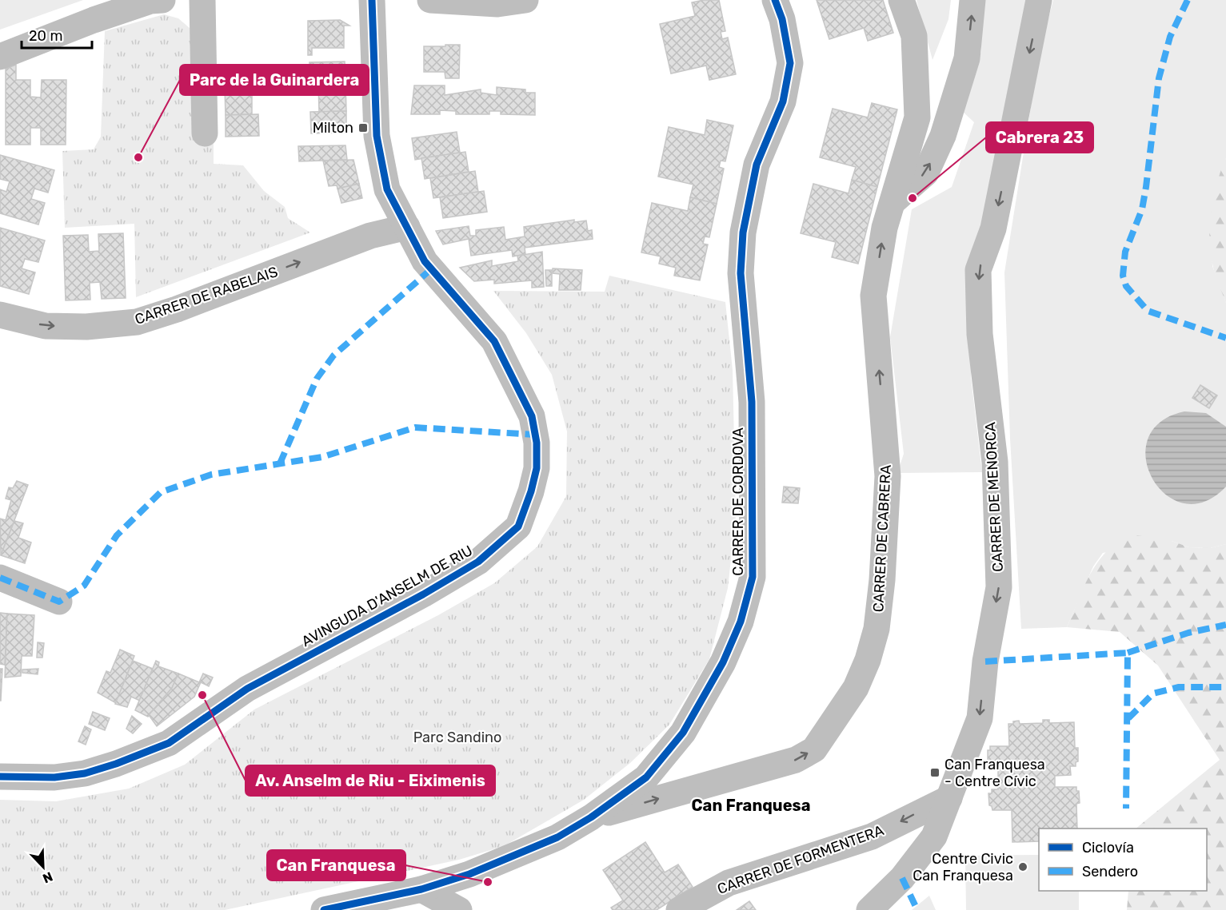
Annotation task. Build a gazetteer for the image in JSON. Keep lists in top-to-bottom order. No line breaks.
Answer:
{"streets":{"street":["CARRER DE RABELAIS","CARRER DE MENORCA","CARRER DE CORDOVA","CARRER DE CABRERA","AVINGUDA D'ANSELM DE RIU","CARRER DE FORMENTERA"]},"crossings":[["CARRER DE RABELAIS","AVINGUDA D'ANSELM DE RIU"],["CARRER DE MENORCA","CARRER DE FORMENTERA"],["CARRER DE CORDOVA","CARRER DE CABRERA"]],"one_way":["CARRER DE RABELAIS","CARRER DE MENORCA","CARRER DE CABRERA","CARRER DE FORMENTERA"],"districts":["Can Franquesa"],"parks":["Parc Sandino"],"places":{"transit":["Milton","Can Franquesa - Centre Cívic"],"other":["Parc de la Guinardera","Cabrera 23","Av. Anselm de Riu - Eiximenis","Centre Civic Can Franquesa","Can Franquesa"]},"legend":["Ciclovía","Sendero"],"scale_bar":"20 m","north":"bottom right"}
